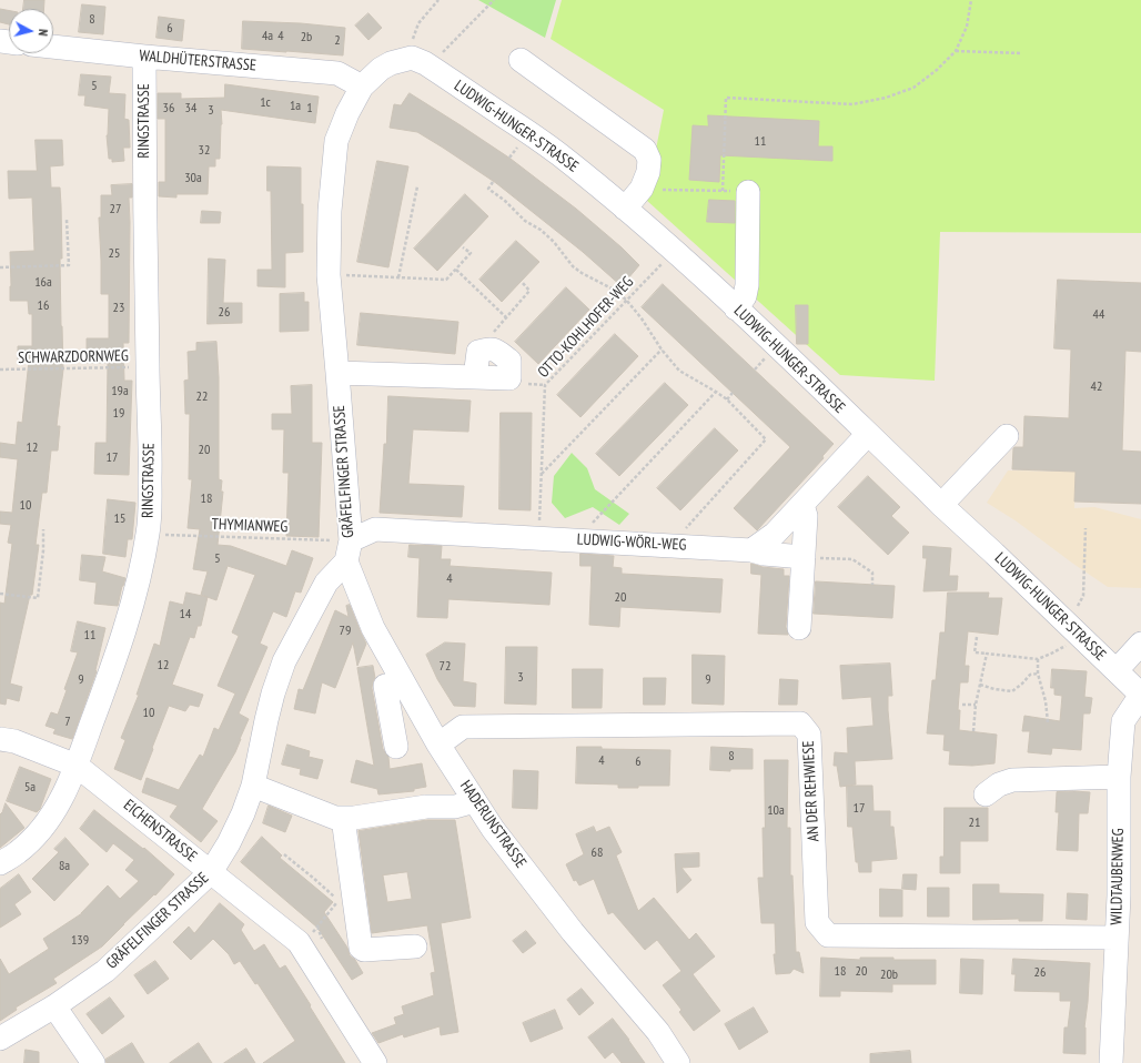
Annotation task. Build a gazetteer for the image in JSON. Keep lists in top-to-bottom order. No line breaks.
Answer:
{"streets":{"street":["WALDHÜTERSTRASSE","RINGSTRASSE","LUDWIG-HUNGER-STRASSE","GRÄFELFINGER STRASSE","LUDWIG-WÖRL-WEG","AN DER REHWIESE","HADERUNSTRASSE","EICHENSTRASSE","WILDTAUBENWEG"],"path":["OTTO-KOHLHOFER-WEG","SCHWARZDORNWEG","THYMIANWEG"]},"crossings":[["WALDHÜTERSTRASSE","RINGSTRASSE"],["WALDHÜTERSTRASSE","GRÄFELFINGER STRASSE"],["RINGSTRASSE","SCHWARZDORNWEG"],["RINGSTRASSE","THYMIANWEG"],["RINGSTRASSE","EICHENSTRASSE"],["LUDWIG-HUNGER-STRASSE","OTTO-KOHLHOFER-WEG"],["LUDWIG-HUNGER-STRASSE","GRÄFELFINGER STRASSE"],["LUDWIG-HUNGER-STRASSE","WILDTAUBENWEG"],["OTTO-KOHLHOFER-WEG","LUDWIG-WÖRL-WEG"],["GRÄFELFINGER STRASSE","THYMIANWEG"],["GRÄFELFINGER STRASSE","LUDWIG-WÖRL-WEG"],["GRÄFELFINGER STRASSE","HADERUNSTRASSE"],["GRÄFELFINGER STRASSE","EICHENSTRASSE"],["THYMIANWEG","LUDWIG-WÖRL-WEG"],["THYMIANWEG","HADERUNSTRASSE"],["LUDWIG-WÖRL-WEG","HADERUNSTRASSE"],["AN DER REHWIESE","HADERUNSTRASSE"],["AN DER REHWIESE","WILDTAUBENWEG"]],"house_numbers":["8","6","4a","4","2b","2","5","1c","1a","36","34","1","3","11","32","30a","27","25","16a","16","23","26","44","42","19a","22","19","12","20","17","18","10","15","5","4","20","14","79","11","12","72","3","9","9","10","7","8","4","6","5a","17","10a","21","68","8a","139","18","20","26","20b"],"north":"right"}
